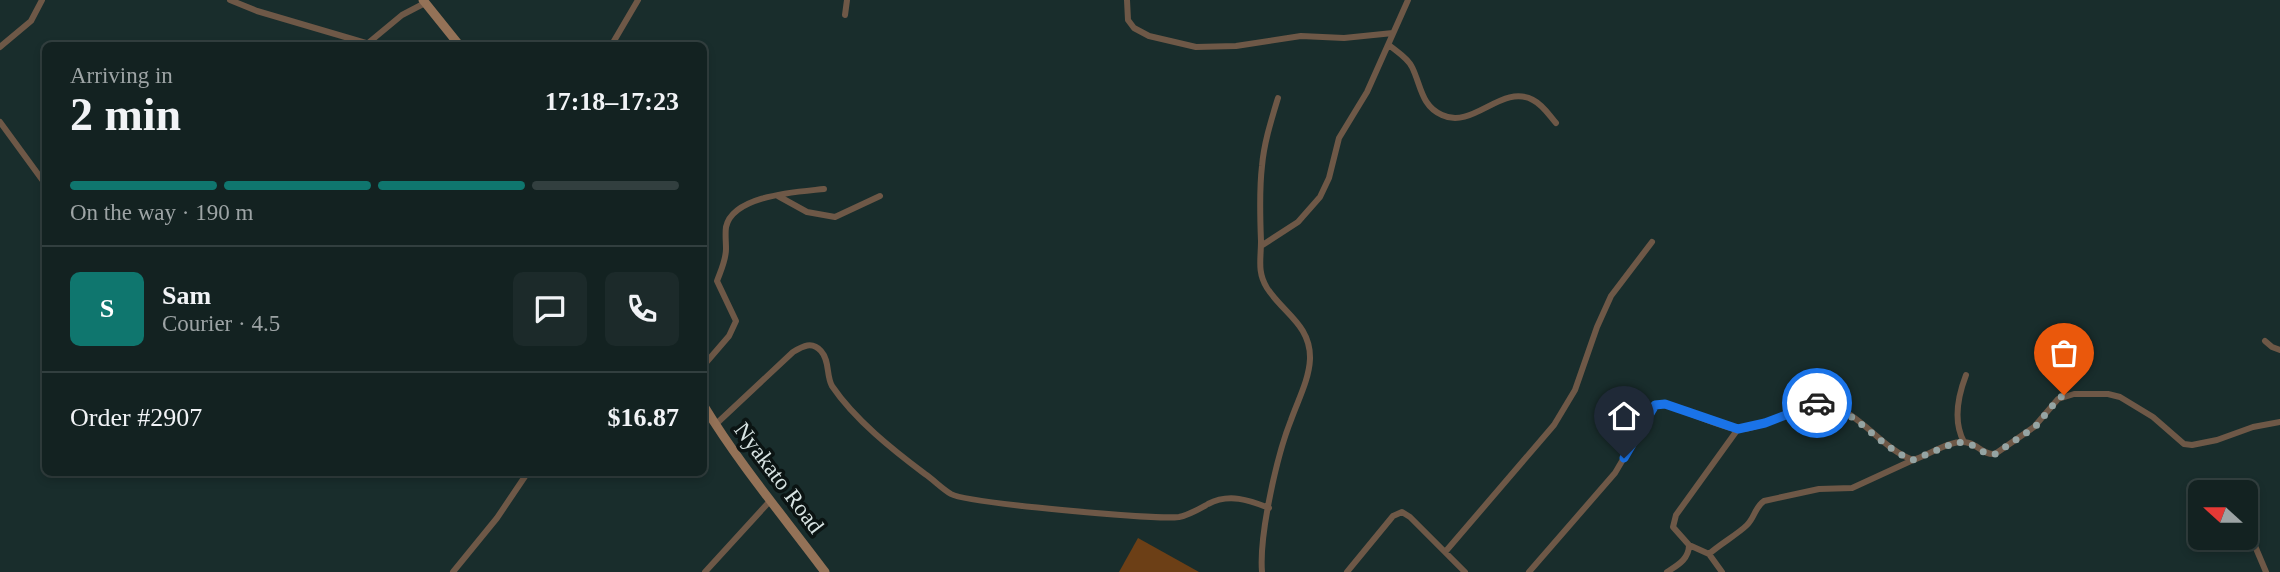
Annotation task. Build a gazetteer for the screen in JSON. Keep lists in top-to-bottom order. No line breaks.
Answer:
{"streets":{"street":["Nyakato Road"]},"north":"left","page":{"heading":["2 min","Arriving in","17:18–17:23"],"panel":["Sam","Courier · 4.5","Order #2907","$16.87"],"bar":"On the way · 190 m","round":"S"}}
